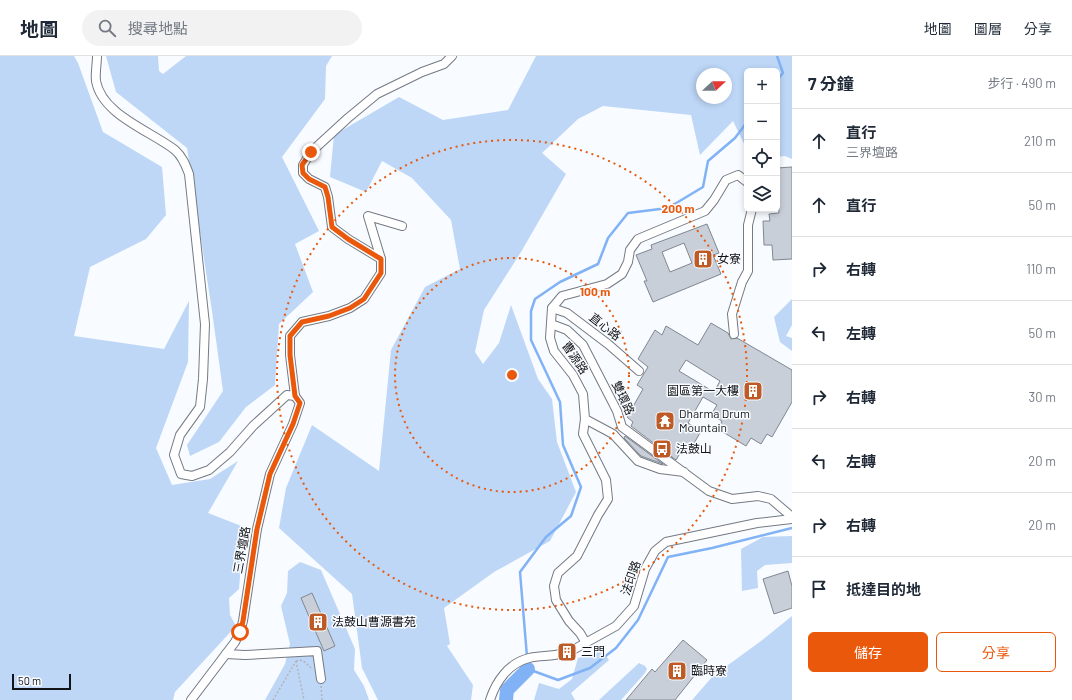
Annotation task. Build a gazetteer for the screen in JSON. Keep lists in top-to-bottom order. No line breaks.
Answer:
{"streets":{"street":["直心路","曹源路","雙環路","三界壇路","法印路"]},"crossings":[["直心路","曹源路"],["曹源路","雙環路"],["曹源路","法印路"],["雙環路","法印路"]],"places":{"building":["女寮","園區第一大樓","法鼓山曹源書苑","三門","臨時寮"],"temple":["Dharma Drum Mountain"],"bus stop":["法鼓山"]},"scale_bar":"50 m","north":"right","page":{"header":"地圖","search":"搜尋地點","nav":["地圖","圖層","分享"],"heading":["7 分鐘","步行 · 490 m"],"map_buttons":["+","−"],"list":[["直行","三界壇路","210 m"],["直行","50 m"],["右轉","110 m"],["左轉","50 m"],["右轉","30 m"],["左轉","20 m"],["右轉","20 m"],"抵達目的地"],"buttons":["儲存","分享"],"scale":"50 m"},"rings":["200 m","100 m"]}
